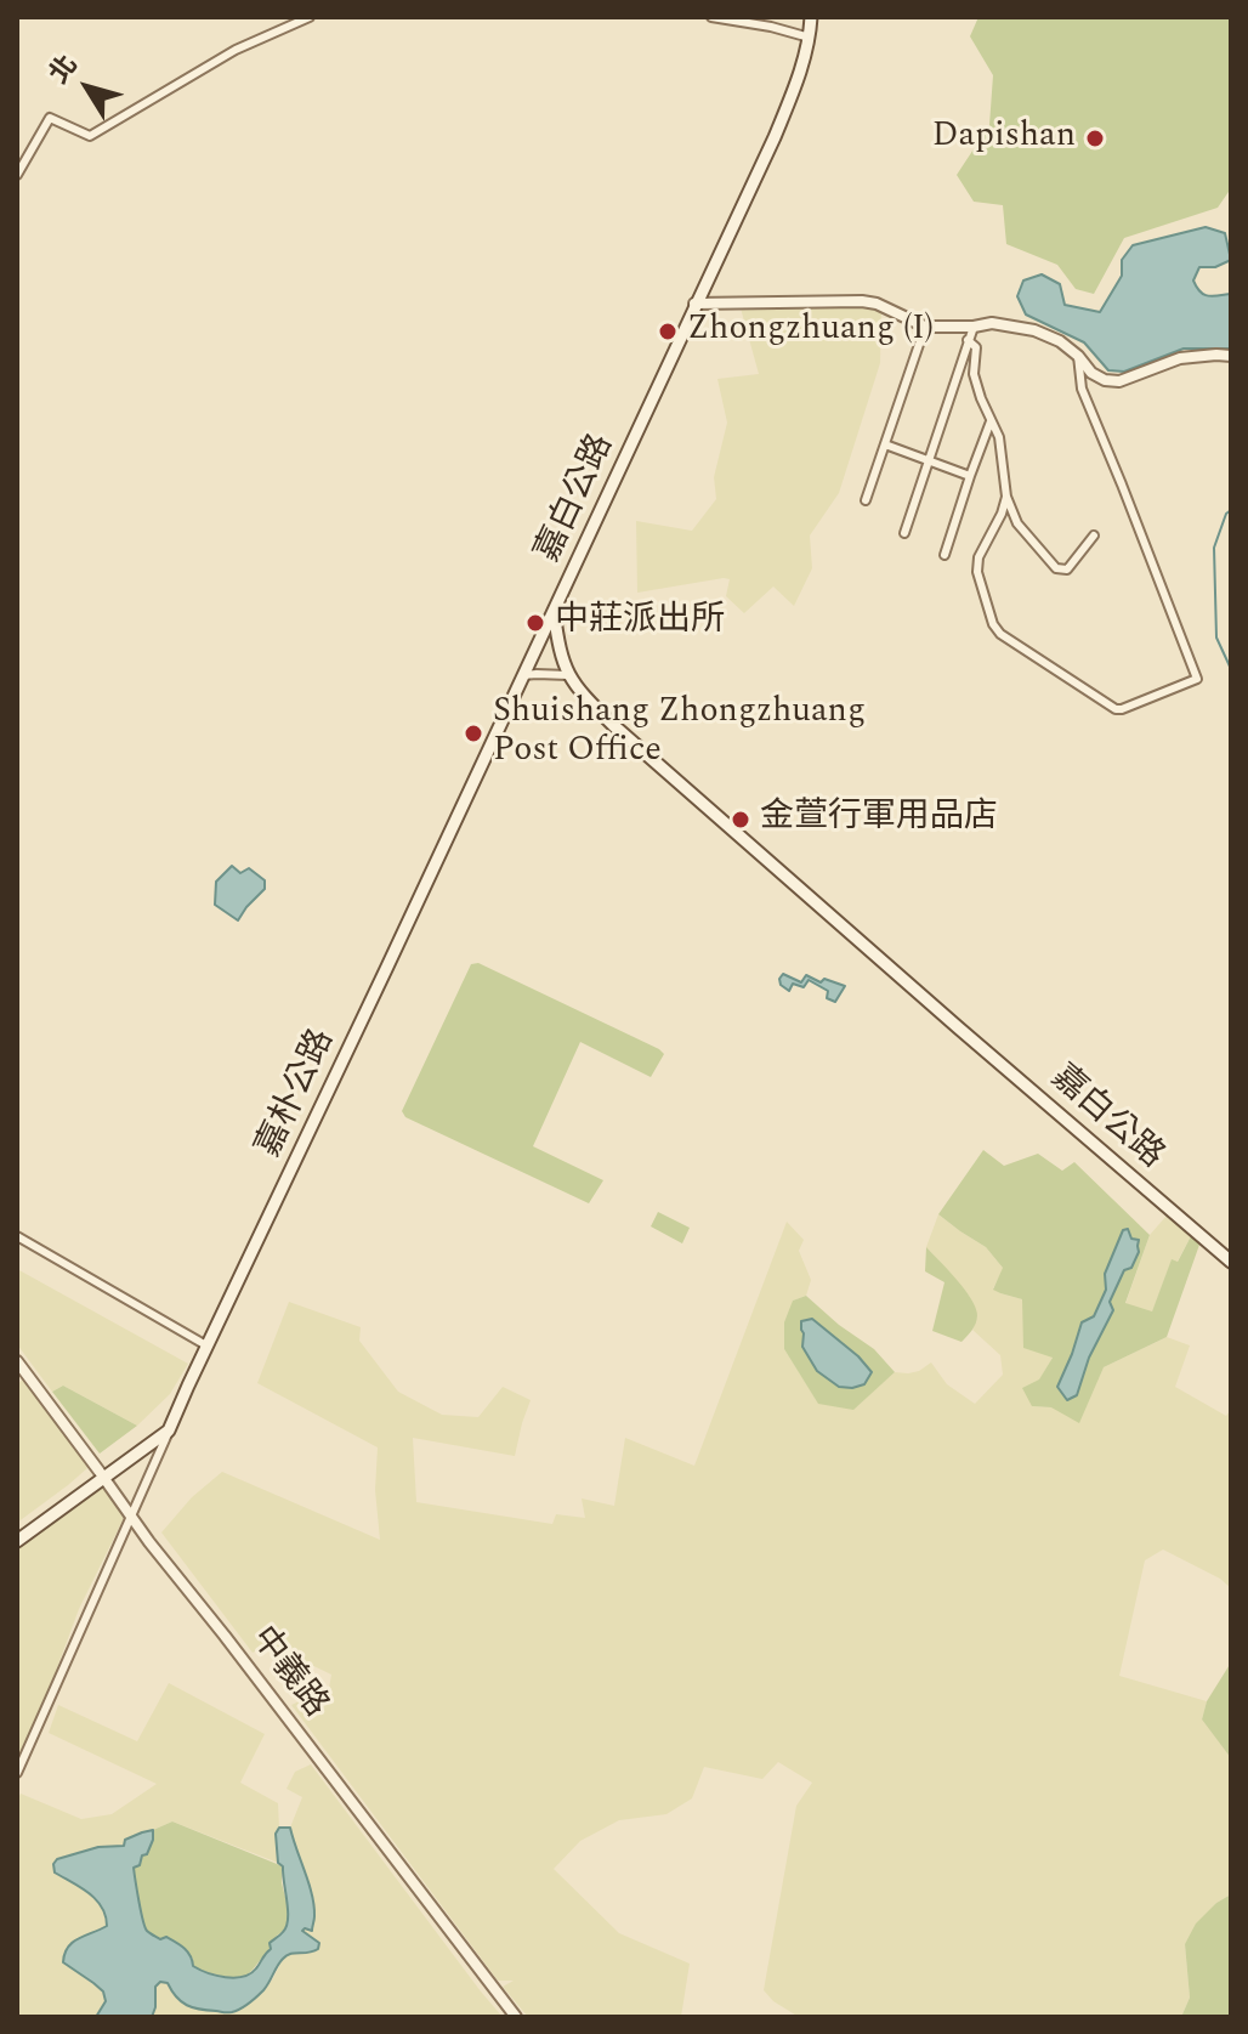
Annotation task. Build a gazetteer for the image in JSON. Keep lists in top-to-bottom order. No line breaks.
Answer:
{"streets":{"main road":["嘉白公路","嘉朴公路"],"street":["中義路"]},"crossings":[["嘉白公路","嘉朴公路"],["嘉朴公路","中義路"]],"places":["Dapishan","Zhongzhuang (I)","中莊派出所","Shuishang Zhongzhuang Post Office","金萱行軍用品店"],"north":"top left"}
